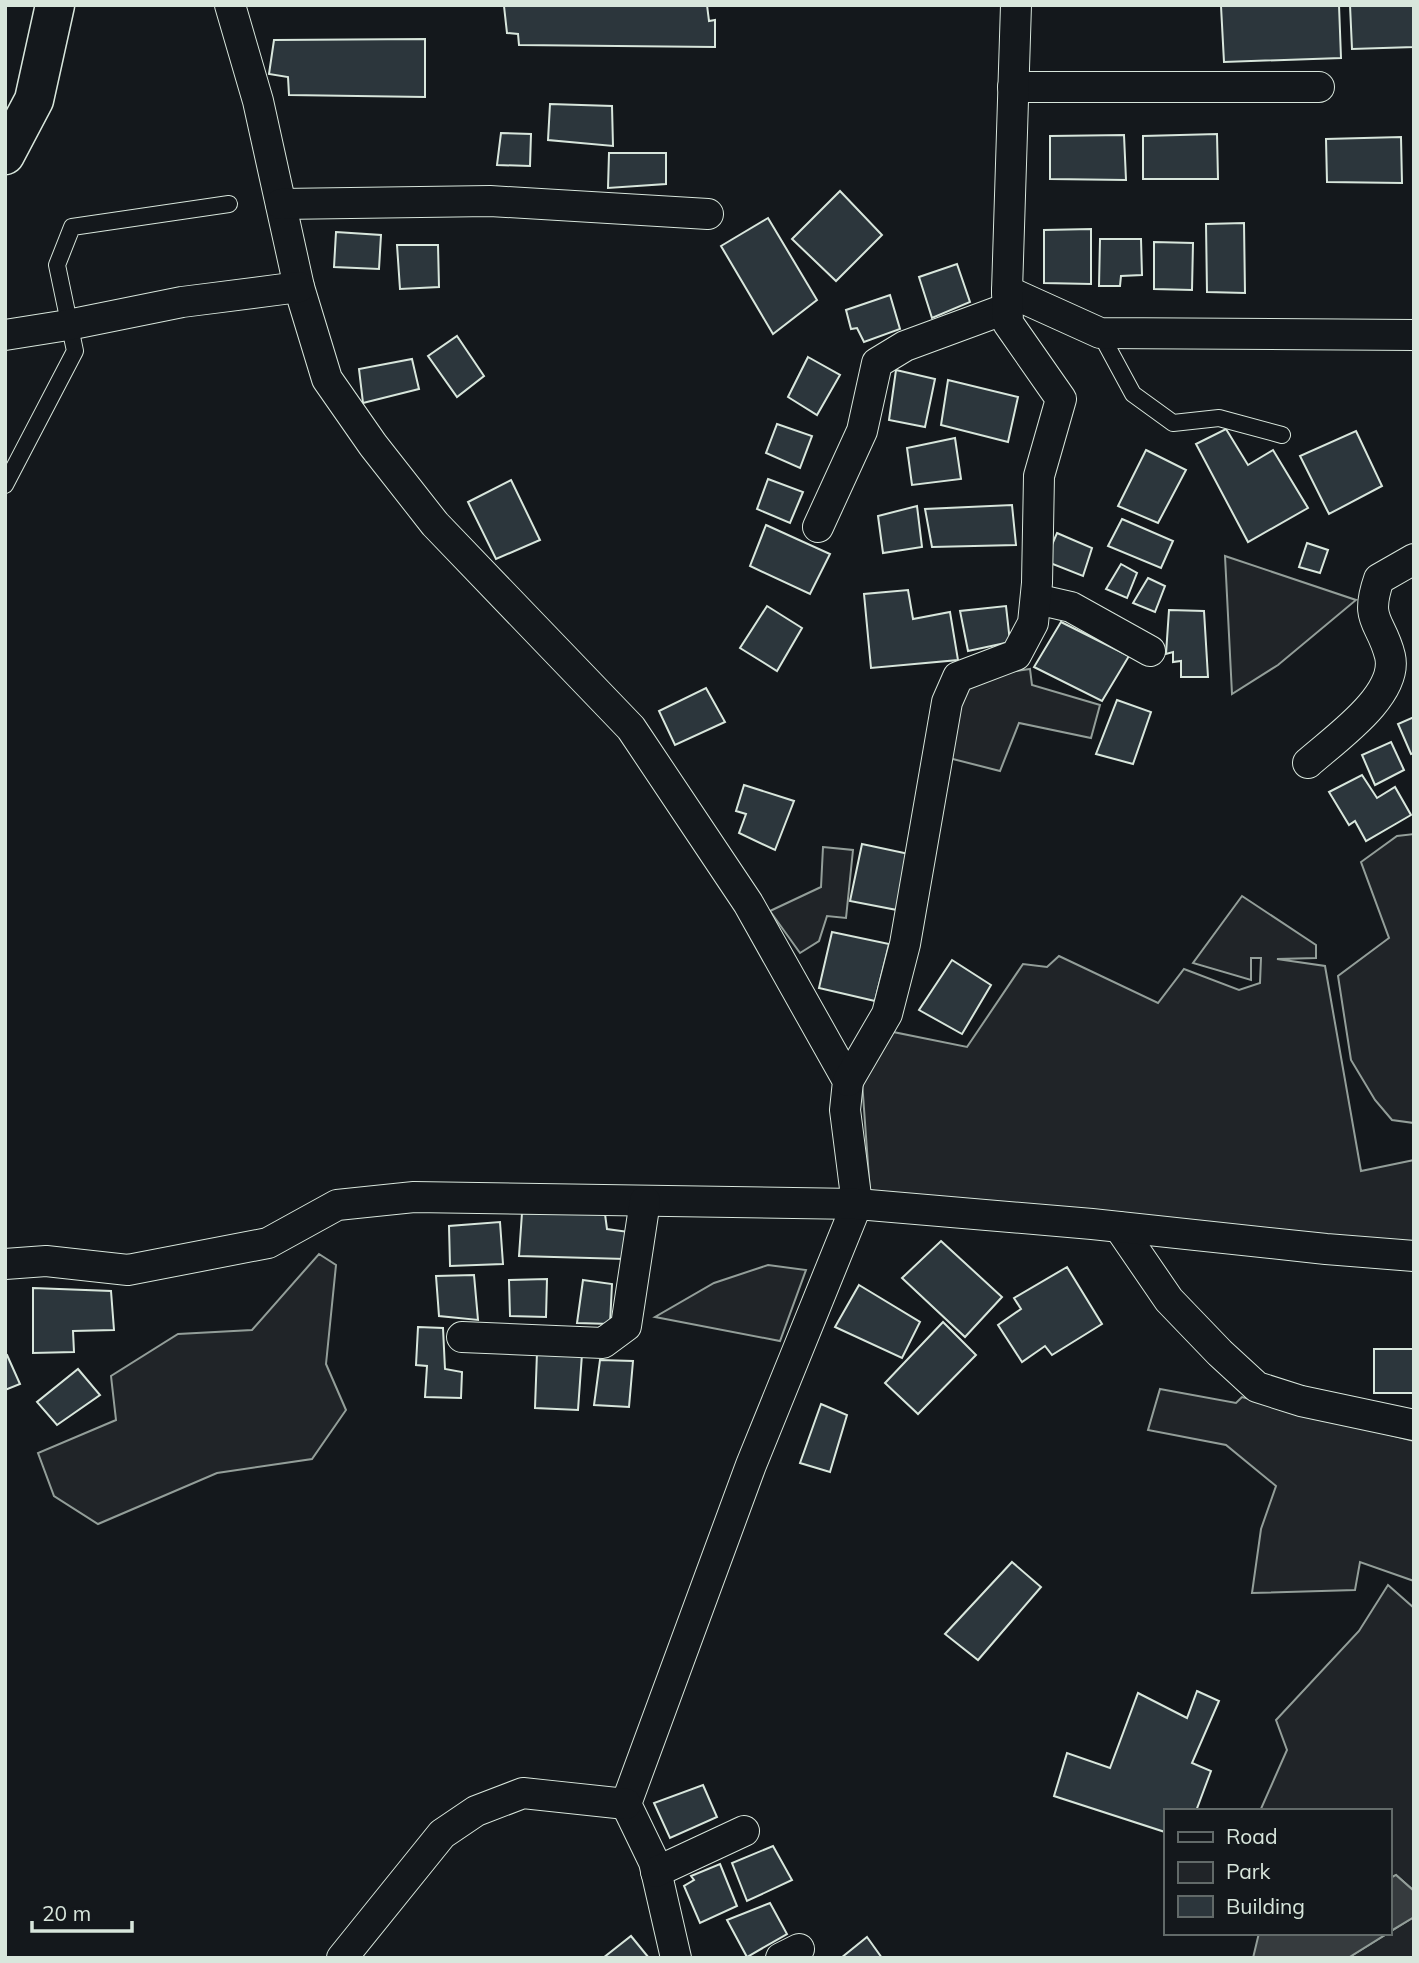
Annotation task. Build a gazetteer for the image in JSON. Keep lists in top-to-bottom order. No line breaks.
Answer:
{"legend":["Road","Park","Building"],"scale_bar":"20 m"}
